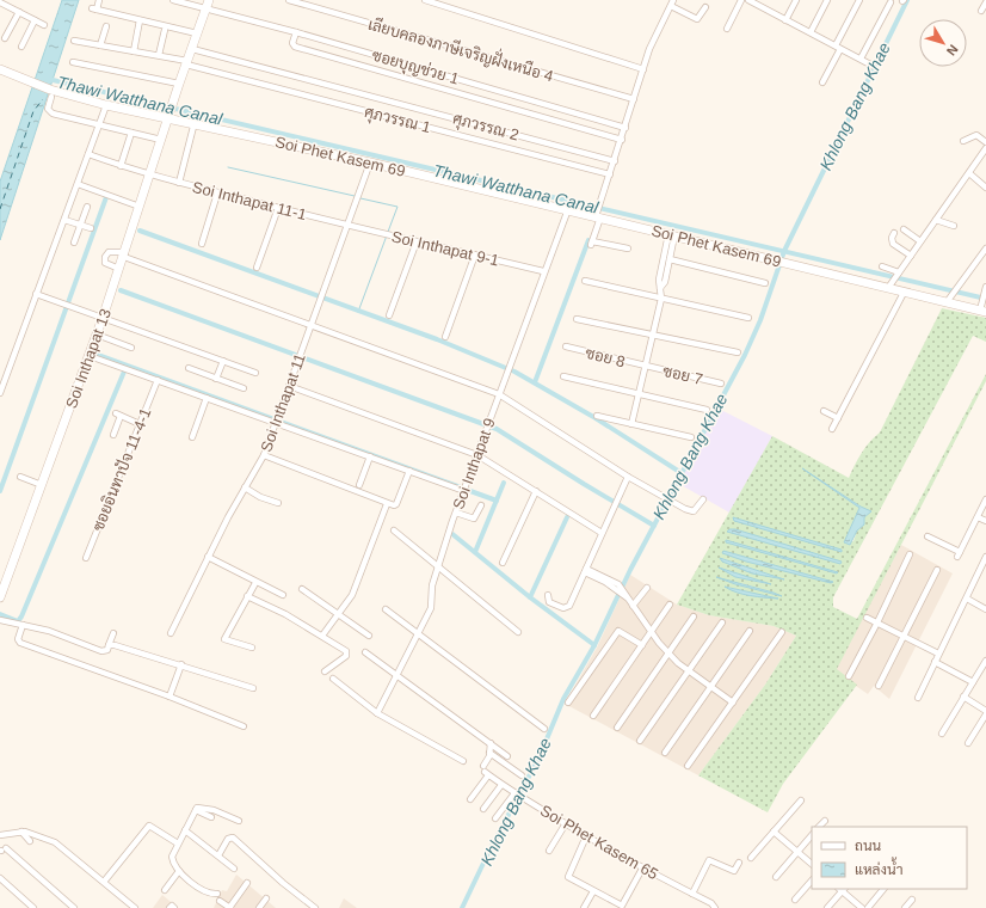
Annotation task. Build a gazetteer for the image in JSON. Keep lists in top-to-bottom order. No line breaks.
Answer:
{"streets":{"main road":["Soi Phet Kasem 69","Soi Inthapat 13"],"street":["เลียบคลองภาษีเจริญฝั่งเหนือ 4","ซอยบุญช่วย 1","ศุภวรรณ 1","ศุภวรรณ 2","Soi Inthapat 11-1","Soi Inthapat 9-1","ซอย 8","ซอย 7","Soi Inthapat 11","Soi Inthapat 9","ซอยอินทาปัจ 11-4-1","Soi Phet Kasem 65"]},"crossings":[["ซอยบุญช่วย 1","Soi Inthapat 13"],["ศุภวรรณ 1","Soi Inthapat 13"],["ศุภวรรณ 2","Soi Inthapat 13"],["Soi Phet Kasem 69","Soi Inthapat 13"],["Soi Phet Kasem 69","Soi Inthapat 11"],["Soi Phet Kasem 69","Soi Inthapat 9"],["Soi Inthapat 11-1","Soi Inthapat 9-1"],["Soi Inthapat 11-1","Soi Inthapat 13"],["Soi Inthapat 11-1","Soi Inthapat 11"],["Soi Inthapat 9-1","Soi Inthapat 11"],["Soi Inthapat 9-1","Soi Inthapat 9"],["ซอย 8","ซอย 7"]],"water":["Thawi Watthana Canal","Khlong Bang Khae"],"legend":["ถนน","แหล่งน้ำ"],"north":"bottom right"}
